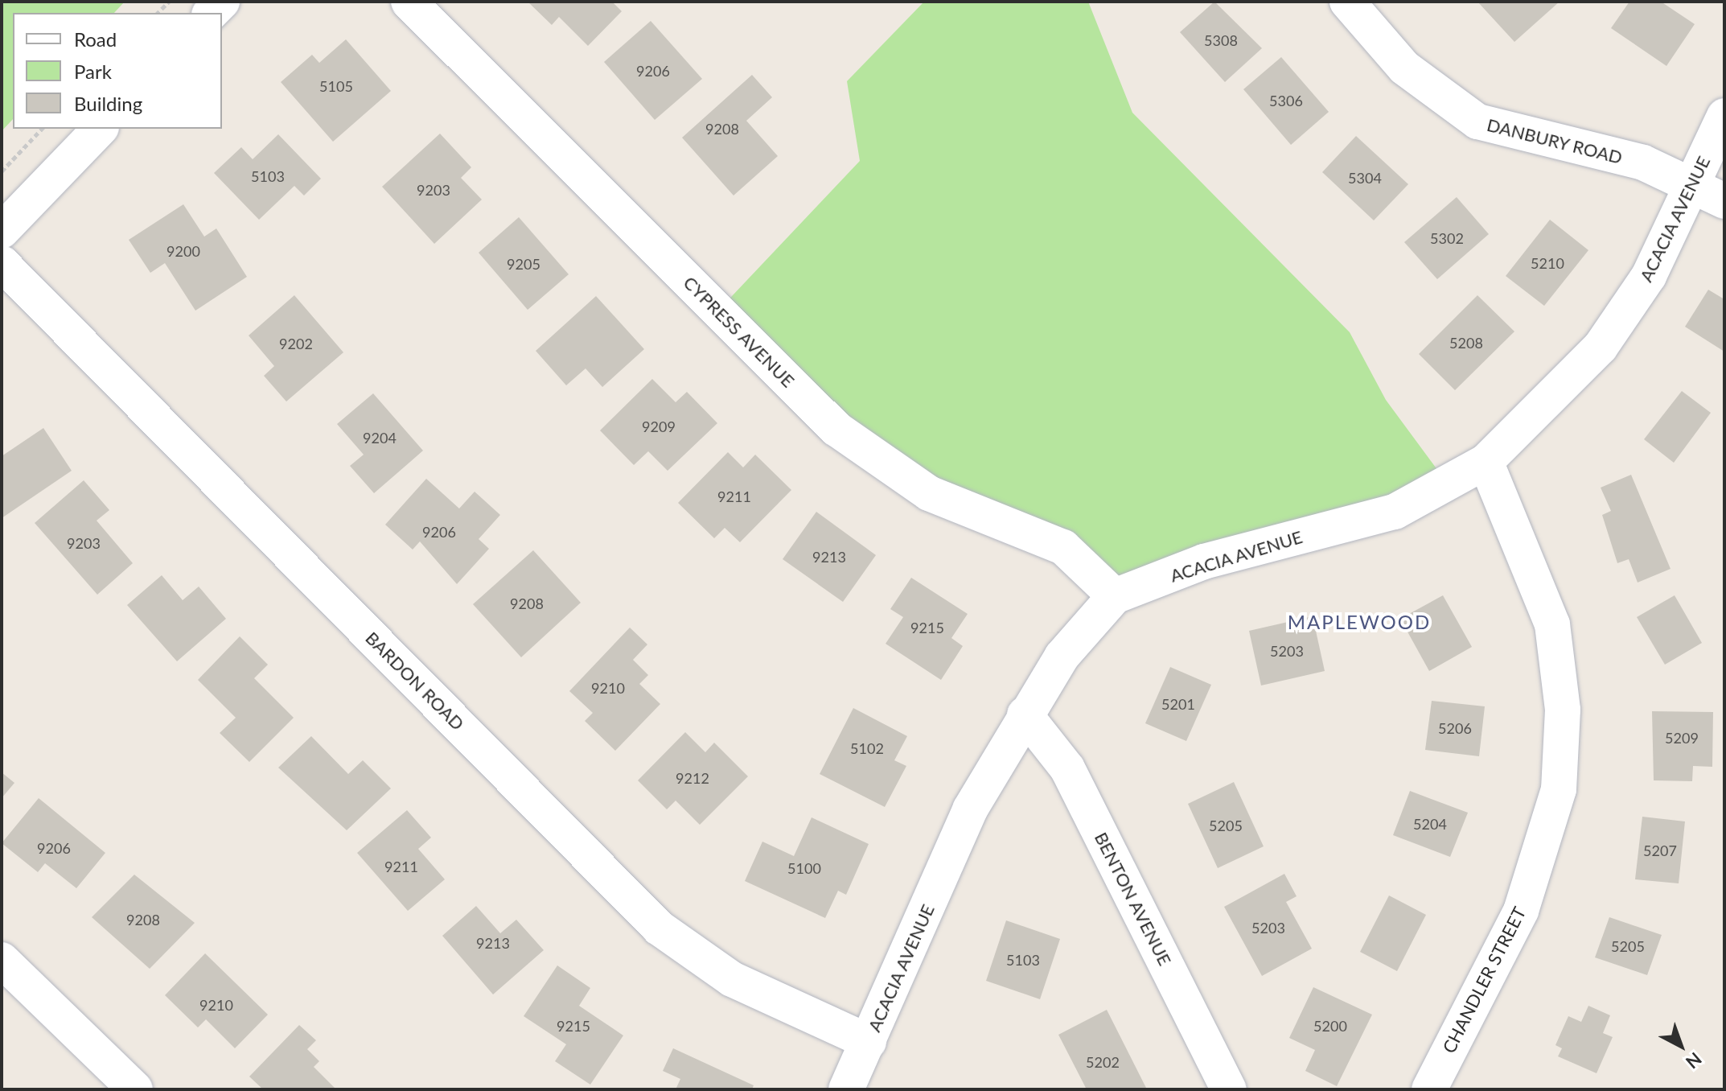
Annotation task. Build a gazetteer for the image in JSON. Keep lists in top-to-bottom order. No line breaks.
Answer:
{"streets":{"street":["DANBURY ROAD","ACACIA AVENUE","CYPRESS AVENUE","BARDON ROAD","BENTON AVENUE","CHANDLER STREET"]},"crossings":[["DANBURY ROAD","ACACIA AVENUE"],["ACACIA AVENUE","CYPRESS AVENUE"],["ACACIA AVENUE","BARDON ROAD"],["ACACIA AVENUE","BENTON AVENUE"],["ACACIA AVENUE","CHANDLER STREET"]],"districts":["MAPLEWOOD"],"house_numbers":["5308","9206","5105","5306","9208","5103","5304","9203","5302","9200","5210","9205","5208","9202","9209","9204","9211","9206","9203","9213","9208","9215","5203","9210","5201","5206","5209","5102","9212","5204","5205","9206","5207","9211","5100","9208","5203","9213","5205","5103","9210","9215","5200","5202"],"legend":["Road","Park","Building"],"north":"bottom right"}
